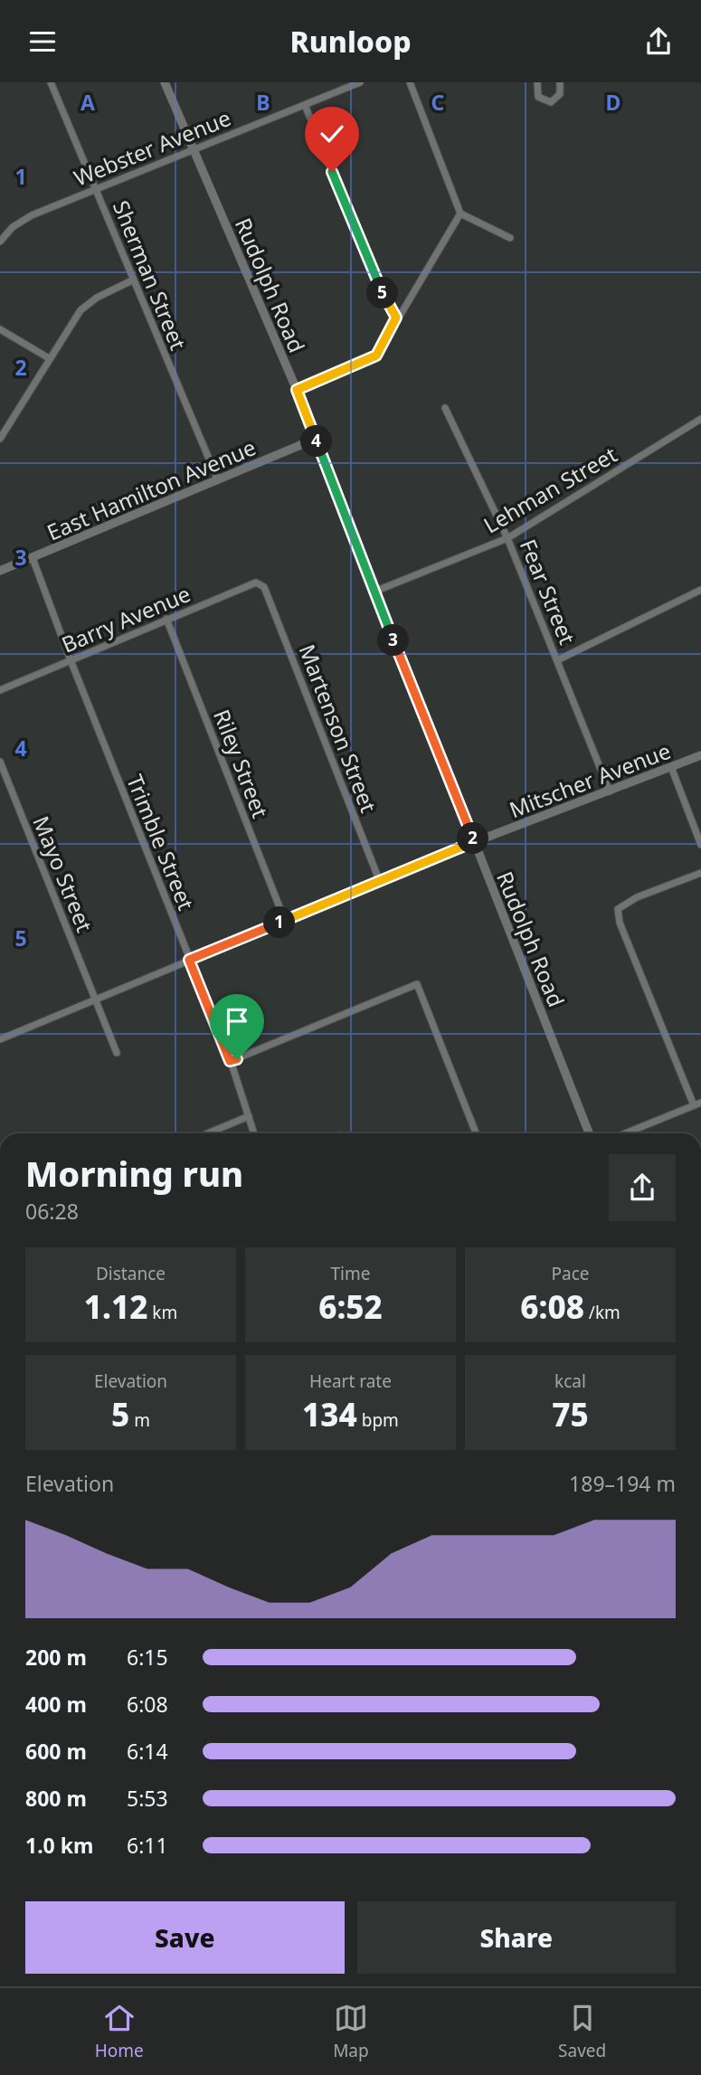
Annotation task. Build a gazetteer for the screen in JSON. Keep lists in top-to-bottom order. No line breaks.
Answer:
{"streets":{"street":["Webster Avenue","Sherman Street","Rudolph Road","East Hamilton Avenue","Lehman Street","Fear Street","Barry Avenue","Martenson Street","Riley Street","Mitscher Avenue","Trimble Street","Mayo Street"]},"crossings":[["Webster Avenue","Sherman Street"],["Webster Avenue","Rudolph Road"],["Sherman Street","East Hamilton Avenue"],["Rudolph Road","East Hamilton Avenue"],["Rudolph Road","Lehman Street"],["Rudolph Road","Mitscher Avenue"],["East Hamilton Avenue","Trimble Street"],["Lehman Street","Fear Street"],["Fear Street","Mitscher Avenue"],["Barry Avenue","Martenson Street"],["Barry Avenue","Riley Street"],["Barry Avenue","Trimble Street"],["Martenson Street","Mitscher Avenue"],["Riley Street","Mitscher Avenue"],["Mitscher Avenue","Trimble Street"],["Mitscher Avenue","Mayo Street"]],"page":{"header":"Runloop","pins":["5","4","3","2","1"],"heading":["Morning run","06:28"],"stats":[["Distance","1.12 km"],["Time","6:52"],["Pace","6:08 /km"],["Elevation","5 m"],["Heart rate","134 bpm"],["kcal","75"]],"chart":["Elevation","189–194 m"],"list":[{"name":"200 m","note":"6:15"},{"name":"400 m","note":"6:08"},{"name":"600 m","note":"6:14"},{"name":"800 m","note":"5:53"},{"name":"1.0 km","note":"6:11"}],"buttons":["Save","Share"],"tabs":["Home","Map","Saved"]},"grid":{"columns":["A","B","C","D"],"rows":["1","2","3","4","5"]}}
